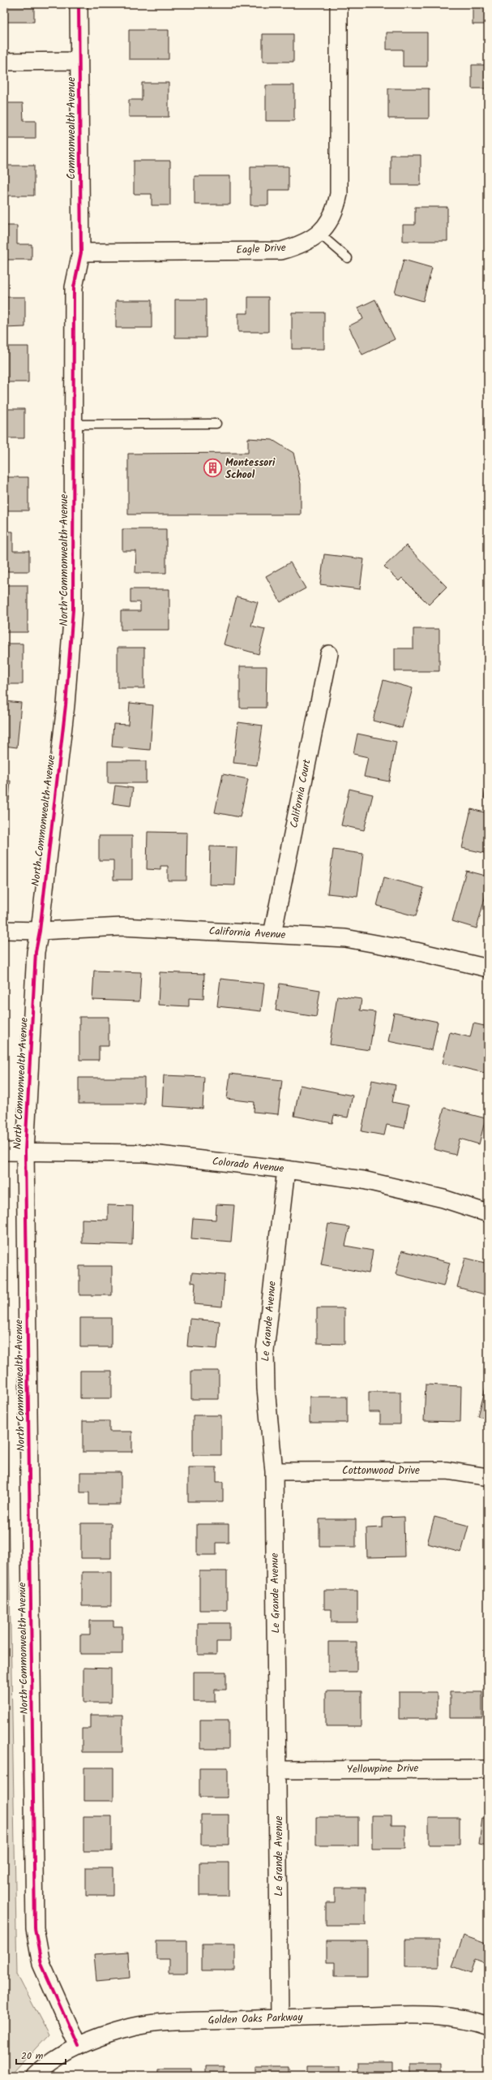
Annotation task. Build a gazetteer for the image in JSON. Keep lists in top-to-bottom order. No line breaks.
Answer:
{"streets":{"street":["Commonwealth Avenue","Eagle Drive","North Commonwealth Avenue","California Court","California Avenue","Colorado Avenue","Le Grande Avenue","Cottonwood Drive","Yellowpine Drive","Golden Oaks Parkway"]},"crossings":[["Commonwealth Avenue","Eagle Drive"],["Commonwealth Avenue","North Commonwealth Avenue"],["Eagle Drive","North Commonwealth Avenue"],["North Commonwealth Avenue","California Avenue"],["North Commonwealth Avenue","Colorado Avenue"],["North Commonwealth Avenue","Golden Oaks Parkway"],["California Court","California Avenue"],["Colorado Avenue","Le Grande Avenue"],["Le Grande Avenue","Cottonwood Drive"],["Le Grande Avenue","Yellowpine Drive"],["Le Grande Avenue","Golden Oaks Parkway"]],"places":{"building":["Montessori School"]},"scale_bar":"20 m"}
